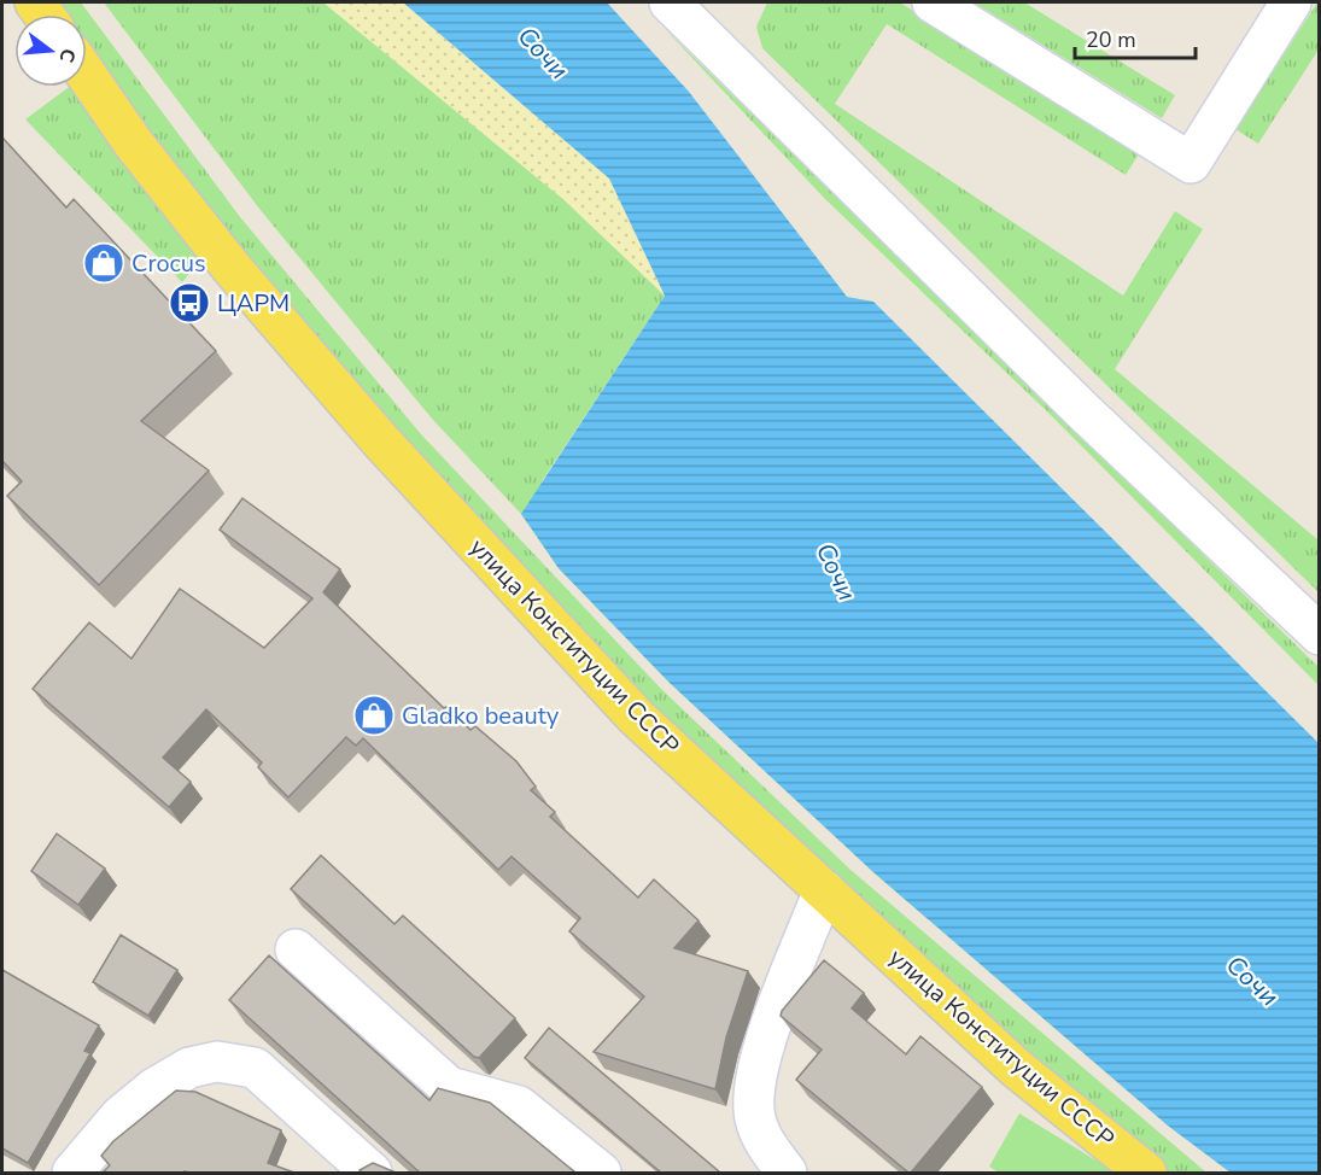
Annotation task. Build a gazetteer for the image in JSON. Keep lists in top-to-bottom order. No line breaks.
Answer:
{"streets":{"main road":["улица Конституции СССР"]},"water":["Сочи"],"places":{"shop":["Crocus","Gladko beauty"],"bus stop":["ЦАРМ"]},"scale_bar":"20 m","north":"right"}
